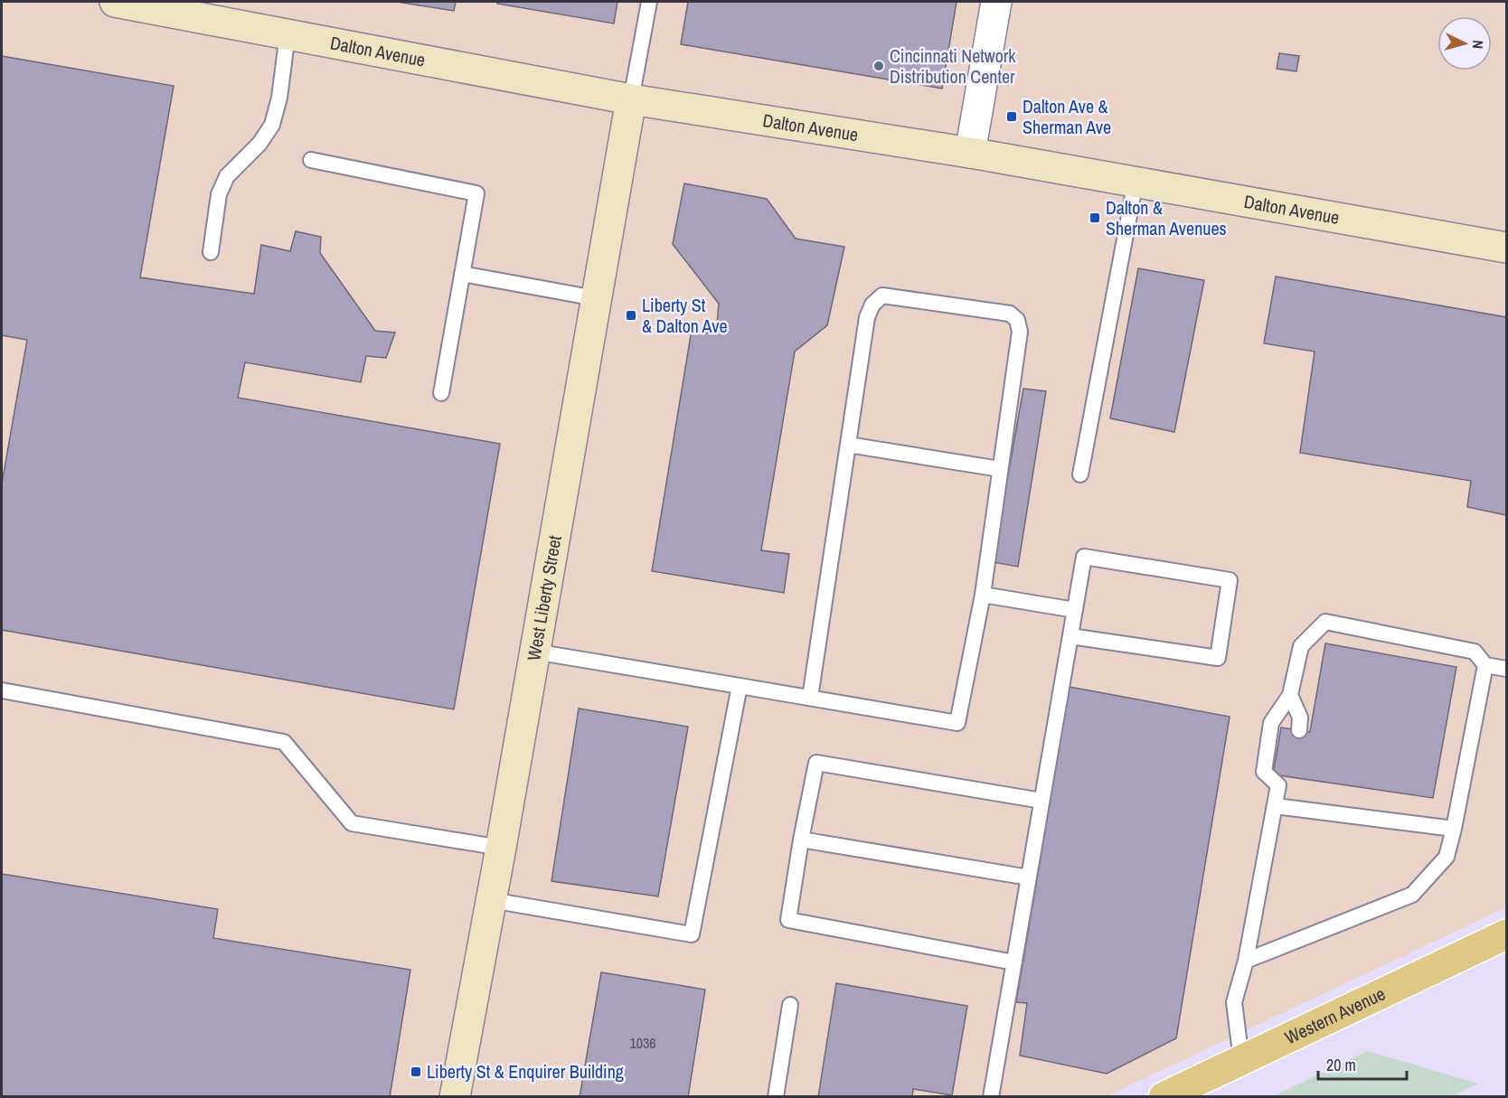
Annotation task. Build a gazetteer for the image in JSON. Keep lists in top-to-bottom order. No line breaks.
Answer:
{"streets":{"main road":["Dalton Avenue","West Liberty Street","Western Avenue"]},"crossings":[["Dalton Avenue","West Liberty Street"]],"places":{"other":["Cincinnati Network Distribution Center"],"transit":["Dalton Ave & Sherman Ave","Dalton & Sherman Avenues","Liberty St & Dalton Ave","Liberty St & Enquirer Building"]},"house_numbers":["1036"],"scale_bar":"20 m","north":"right"}
